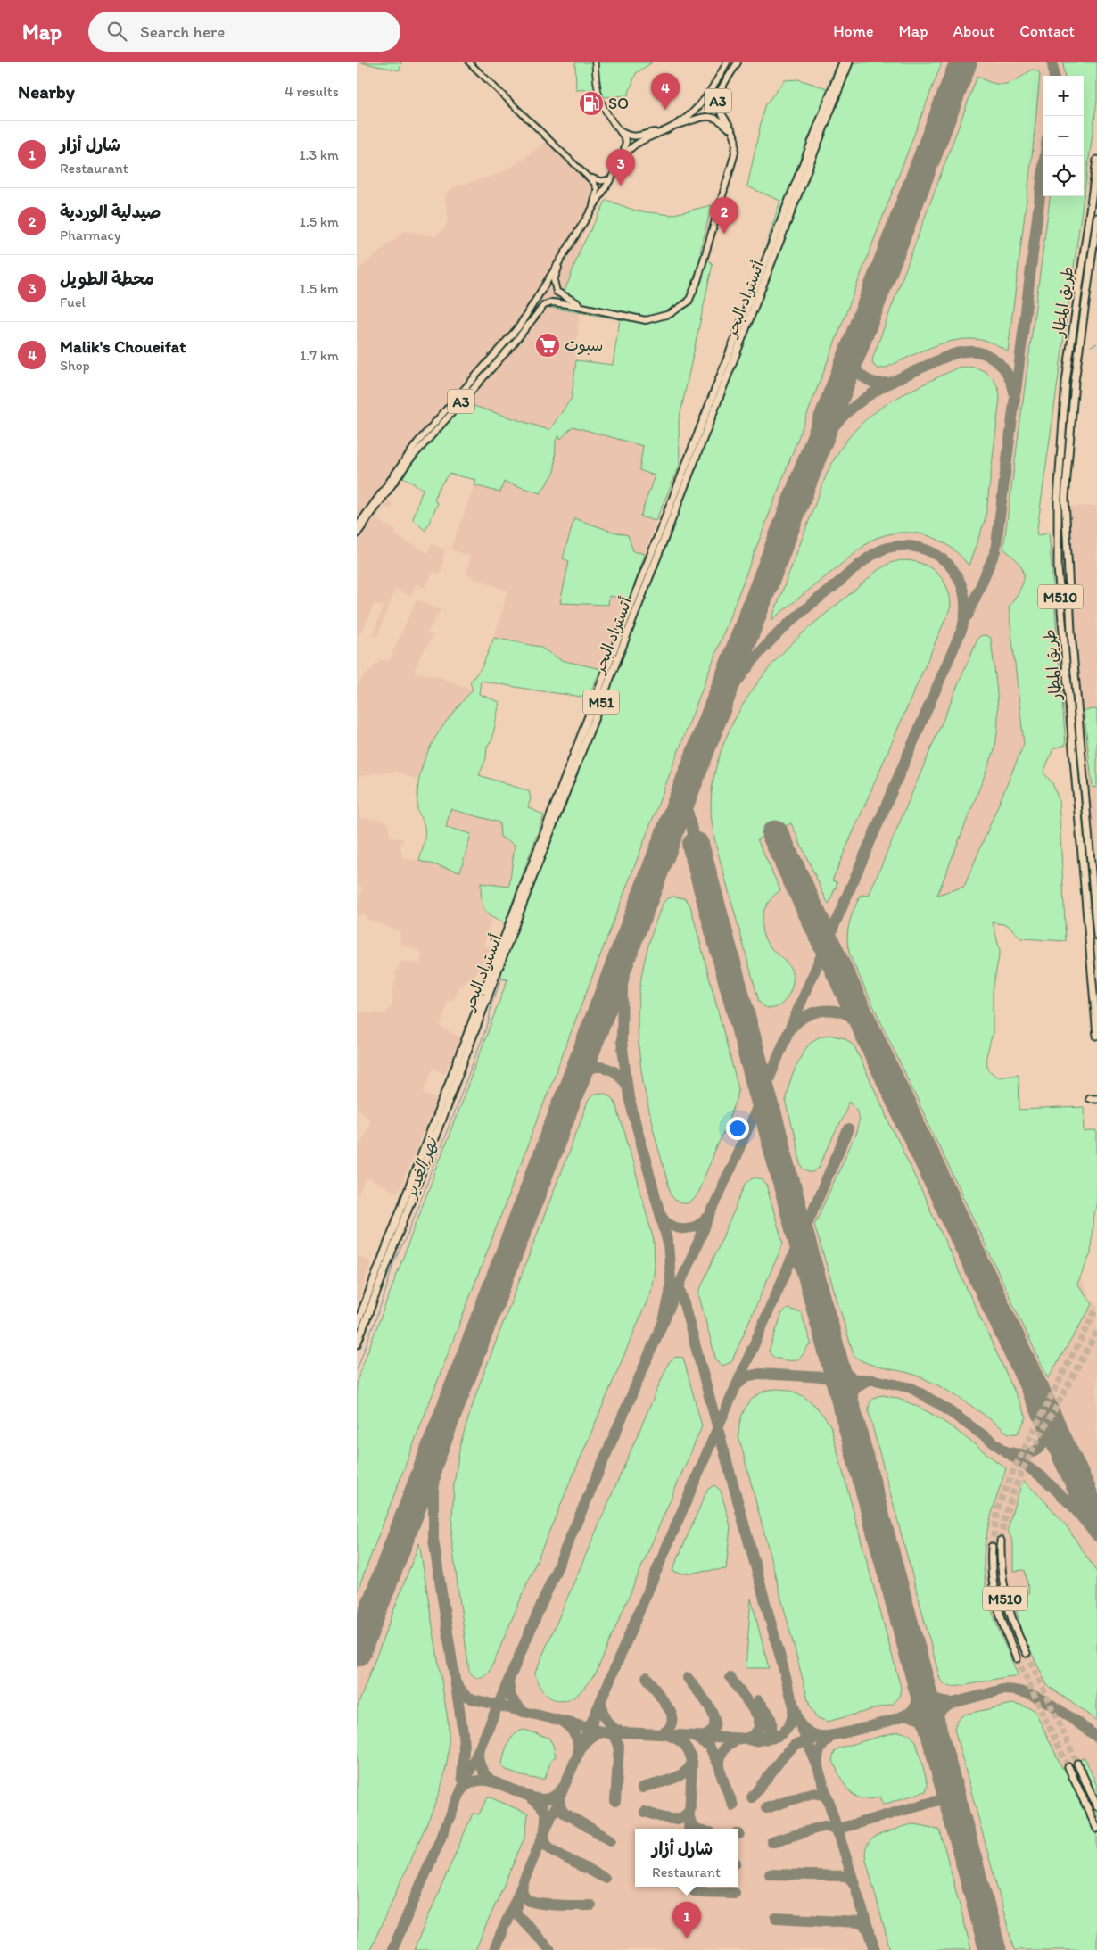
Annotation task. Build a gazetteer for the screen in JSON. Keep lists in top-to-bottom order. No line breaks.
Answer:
{"streets":{"highway":["A3","أتستراد البحر","طريق المطار","M510","M51"]},"water":["نهر الغدير"],"places":{"fuel station":["SO"],"supermarket":["سبوت"]},"page":{"header":"Map","search":"Search here","nav":["Home","Map","About","Contact"],"heading":["Nearby","4 results"],"pins":["4","3","2","1"],"map_buttons":["+","−"],"list":[{"mark":"1","name":"شارل أزار","note":"Restaurant","value":"1.3 km"},{"mark":"2","name":"صيدلية الوردية","note":"Pharmacy","value":"1.5 km"},{"mark":"3","name":"محطة الطويل","note":"Fuel","value":"1.5 km"},{"mark":"4","name":"Malik's Choueifat","note":"Shop","value":"1.7 km"}],"popup":["شارل أزار","Restaurant"]}}
